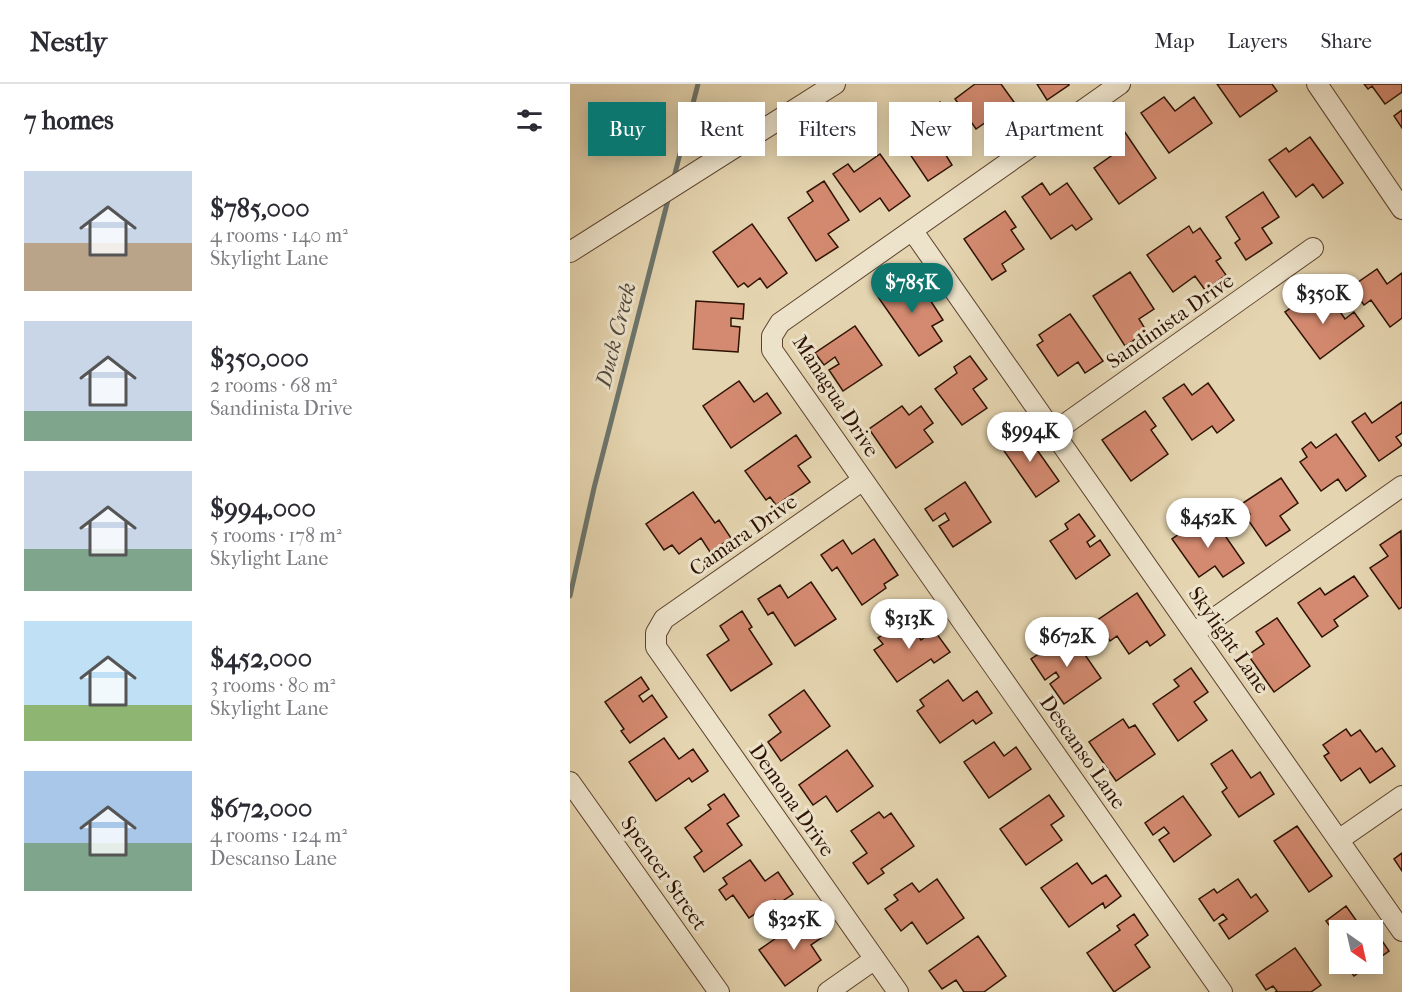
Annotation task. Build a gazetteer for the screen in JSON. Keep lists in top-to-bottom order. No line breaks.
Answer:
{"streets":{"street":["Sandinista Drive","Managua Drive","Camara Drive","Skylight Lane","Descanso Lane","Demona Drive","Spencer Street"]},"crossings":[["Sandinista Drive","Skylight Lane"],["Managua Drive","Camara Drive"],["Managua Drive","Skylight Lane"],["Managua Drive","Descanso Lane"],["Camara Drive","Descanso Lane"],["Camara Drive","Demona Drive"]],"water":["Duck Creek"],"north":"bottom right","page":{"header":"Nestly","nav":["Map","Layers","Share"],"heading":"7 homes","chip":["Buy","Rent","Filters","New","Apartment"],"list":[{"name":"$785,000","note":"4 rooms · 140 m² · Skylight Lane"},{"name":"$350,000","note":"2 rooms · 68 m² · Sandinista Drive"},{"name":"$994,000","note":"5 rooms · 178 m² · Skylight Lane"},{"name":"$452,000","note":"3 rooms · 80 m² · Skylight Lane"},{"name":"$672,000","note":"4 rooms · 124 m² · Descanso Lane"}],"price":["$785K","$350K","$994K","$452K","$313K","$672K","$325K"]}}
